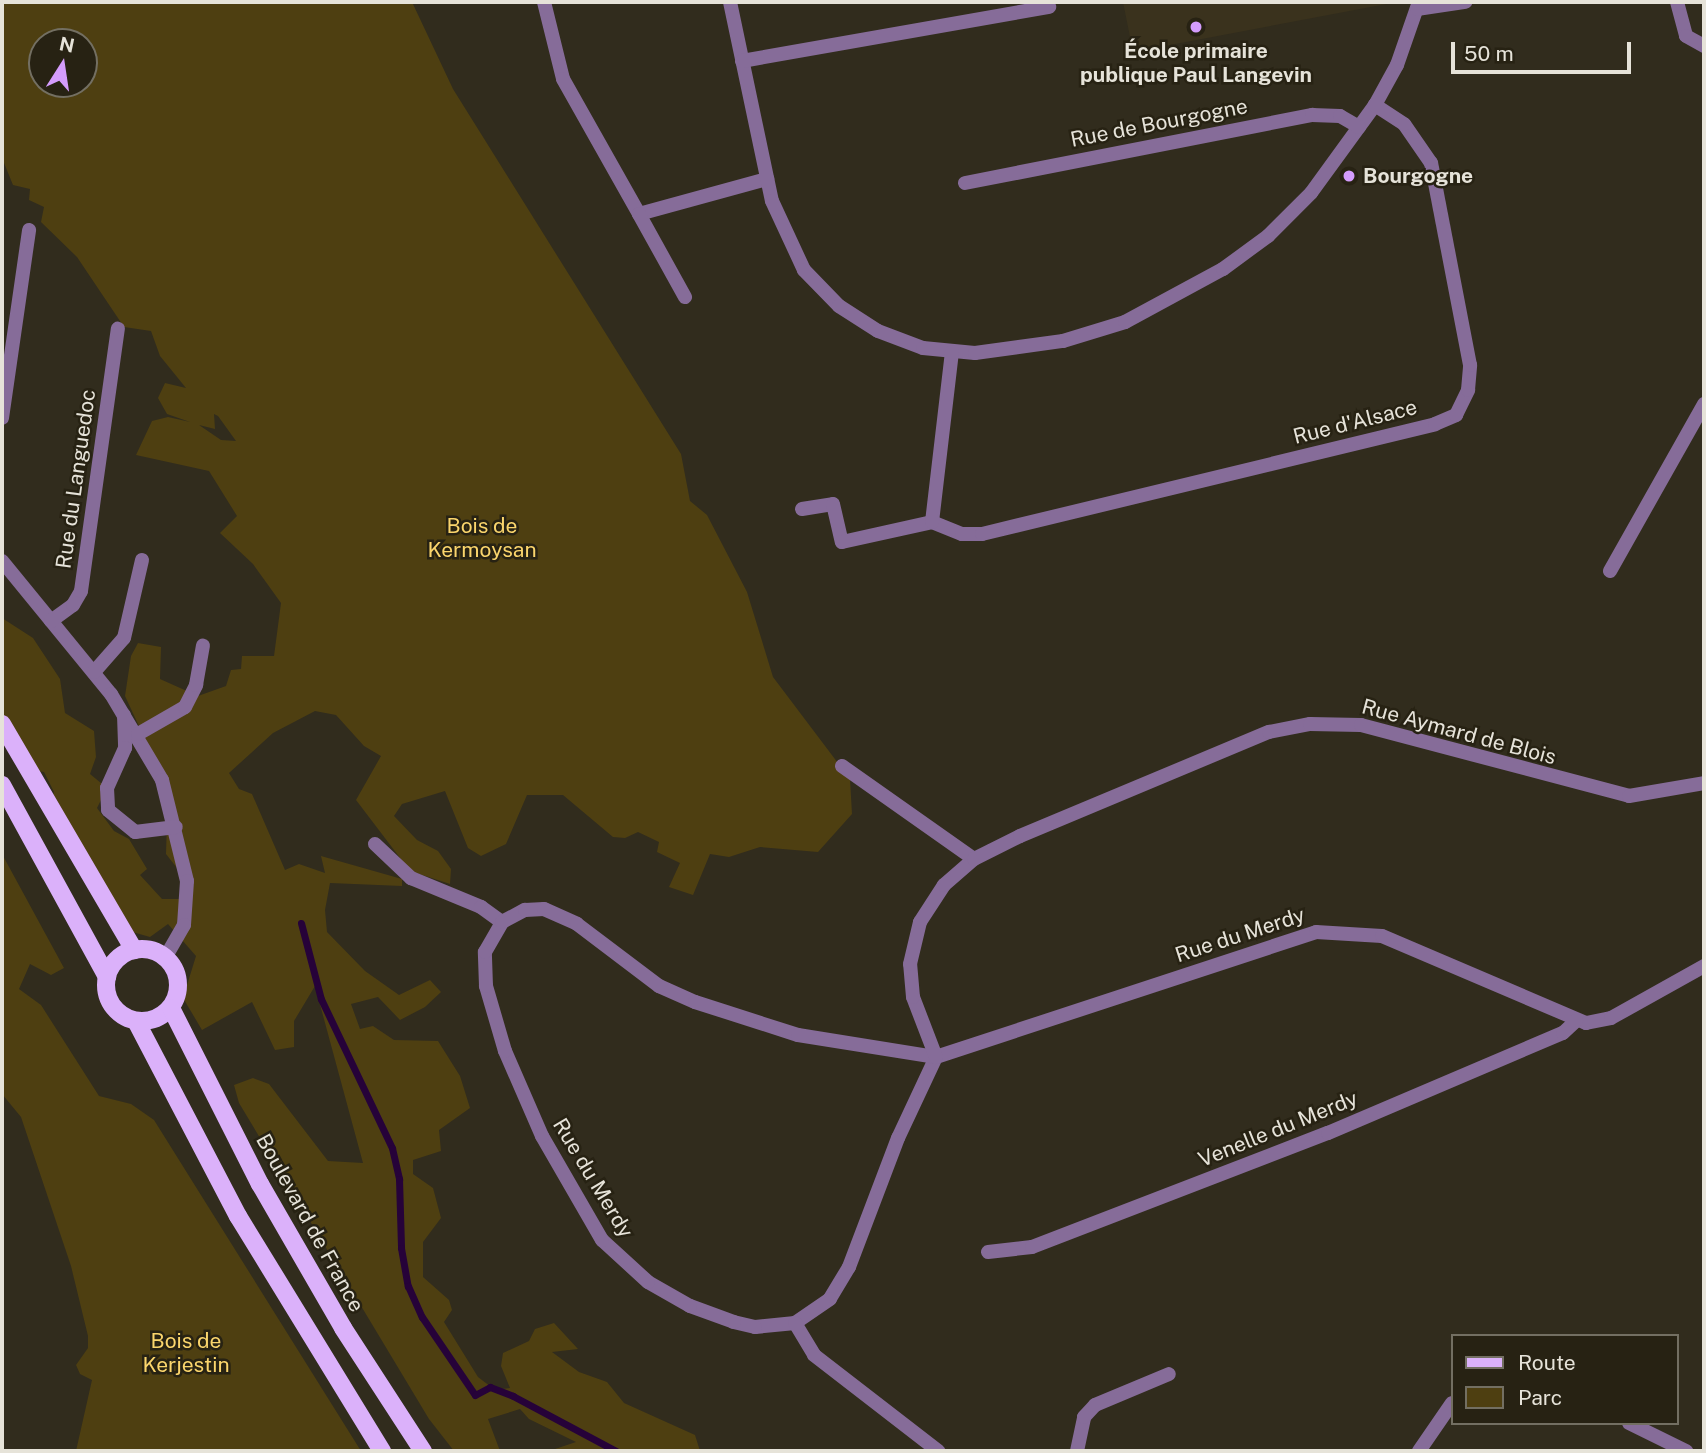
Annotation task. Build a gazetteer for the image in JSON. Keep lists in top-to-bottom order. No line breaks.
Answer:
{"streets":{"main road":["Boulevard de France"],"street":["Rue de Bourgogne","Rue d'Alsace","Rue du Languedoc","Rue Aymard de Blois","Rue du Merdy","Venelle du Merdy"]},"crossings":[["Rue Aymard de Blois","Rue du Merdy"],["Rue du Merdy","Venelle du Merdy"]],"parks":["Bois de Kermoysan","Bois de Kerjestin"],"places":["École primaire publique Paul Langevin","Bourgogne"],"legend":["Route","Parc"],"scale_bar":"50 m","north":"top"}
